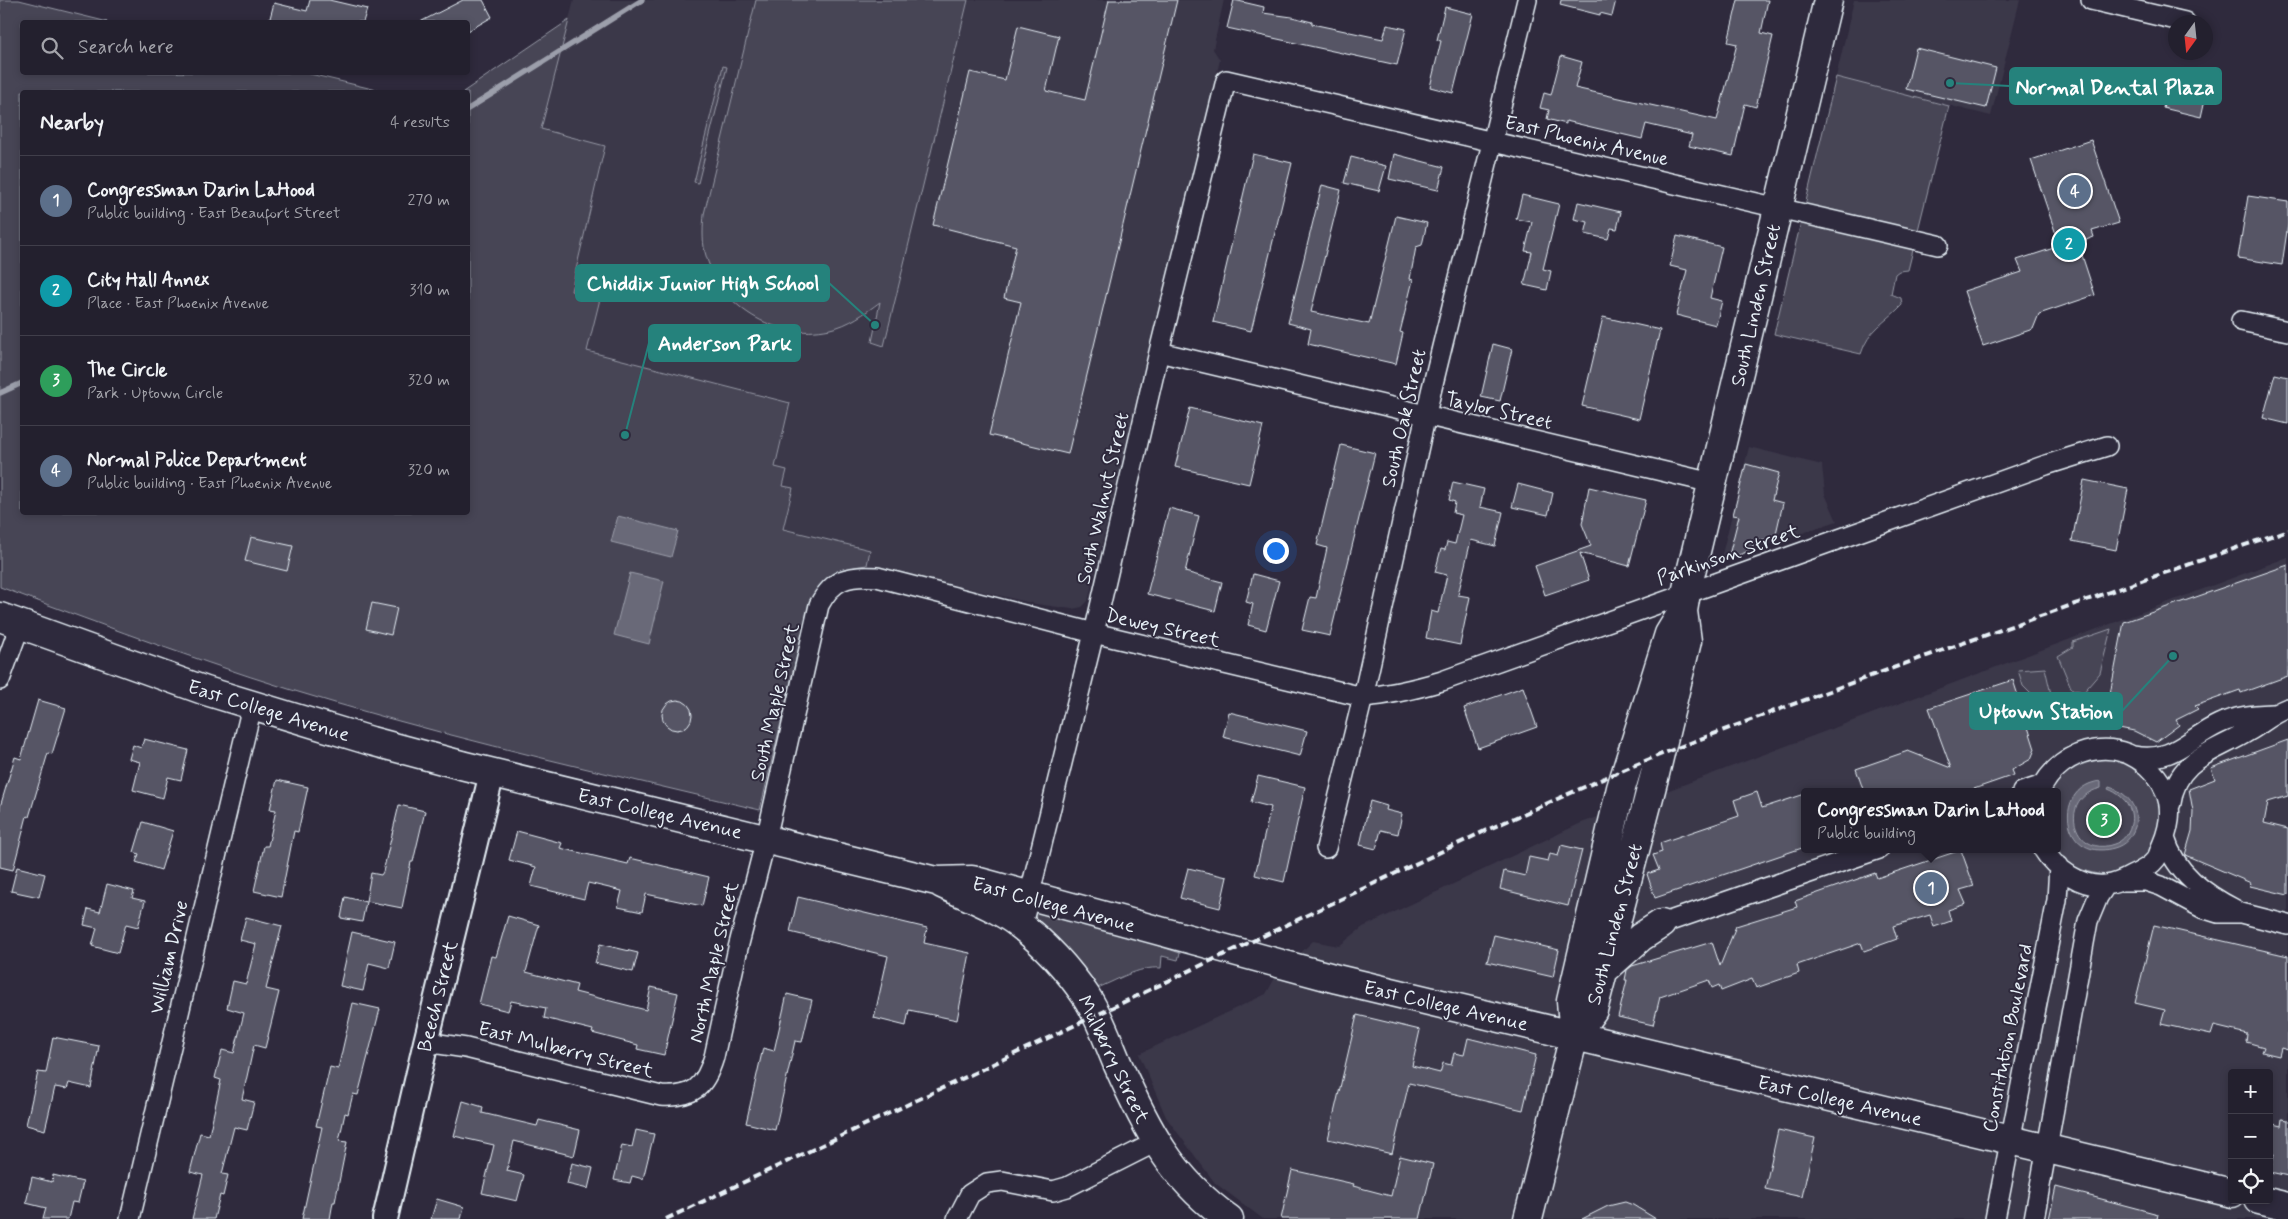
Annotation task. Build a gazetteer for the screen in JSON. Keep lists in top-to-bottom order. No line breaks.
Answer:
{"streets":{"main road":["South Linden Street","East College Avenue","Mulberry Street"],"street":["East Phoenix Avenue","Taylor Street","South Oak Street","South Walnut Street","Parkinson Street","Dewey Street","South Maple Street","William Drive","North Maple Street","Beech Street","Constitution Boulevard","East Mulberry Street"]},"crossings":[["East Phoenix Avenue","South Linden Street"],["East Phoenix Avenue","South Oak Street"],["East Phoenix Avenue","South Walnut Street"],["South Linden Street","Taylor Street"],["South Linden Street","Parkinson Street"],["South Linden Street","East College Avenue"],["Taylor Street","South Oak Street"],["Taylor Street","South Walnut Street"],["South Oak Street","Parkinson Street"],["South Oak Street","Dewey Street"],["South Walnut Street","Dewey Street"],["South Walnut Street","East College Avenue"],["South Walnut Street","Mulberry Street"],["Parkinson Street","Dewey Street"],["Dewey Street","South Maple Street"],["South Maple Street","East College Avenue"],["South Maple Street","North Maple Street"],["East College Avenue","William Drive"],["East College Avenue","North Maple Street"],["East College Avenue","Beech Street"],["East College Avenue","Constitution Boulevard"],["East College Avenue","Mulberry Street"],["North Maple Street","East Mulberry Street"],["Beech Street","East Mulberry Street"]],"places":["Normal Dental Plaza","Chiddix Junior High School","Anderson Park","Uptown Station"],"north":"bottom","page":{"search":"Search here","heading":["Nearby","4 results"],"list":[{"mark":"1","name":"Congressman Darin LaHood","note":"Public building · East Beaufort Street","value":"270 m"},{"mark":"2","name":"City Hall Annex","note":"Place · East Phoenix Avenue","value":"310 m"},{"mark":"3","name":"The Circle","note":"Park · Uptown Circle","value":"320 m"},{"mark":"4","name":"Normal Police Department","note":"Public building · East Phoenix Avenue","value":"320 m"}],"pins":["4","2","3","1"],"popup":["Congressman Darin LaHood","Public building"],"map_buttons":["+","−"]}}
